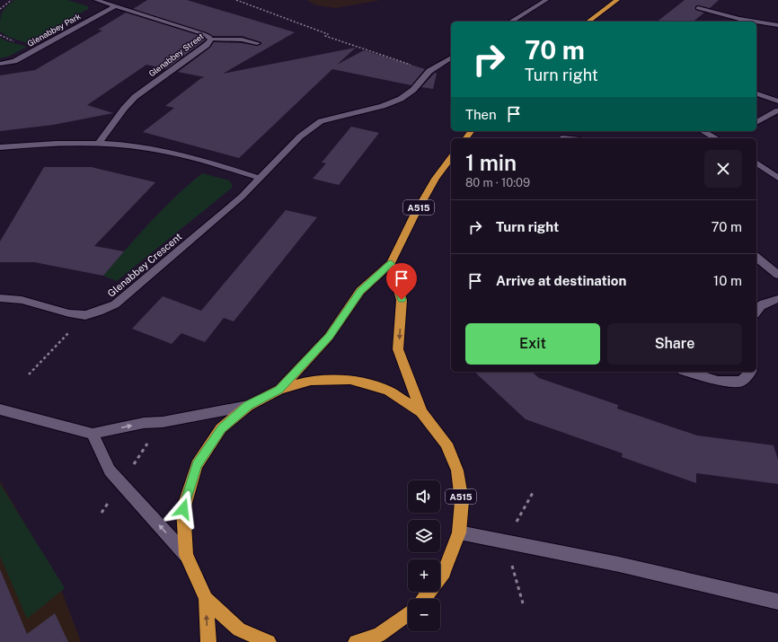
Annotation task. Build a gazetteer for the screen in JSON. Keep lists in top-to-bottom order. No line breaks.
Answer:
{"streets":{"highway":["A515"],"street":["Glenabbey Park","Glenabbey Street","Glenabbey Crescent"]},"crossings":[["Glenabbey Park","Glenabbey Street"]],"page":{"turn":["70 m","Turn right"],"then":"Then","heading":["1 min","80 m · 10:09"],"list":[{"name":"Turn right","value":"70 m"},{"name":"Arrive at destination","value":"10 m"}],"buttons":["Exit","Share"],"map_buttons":["+","−"]}}
